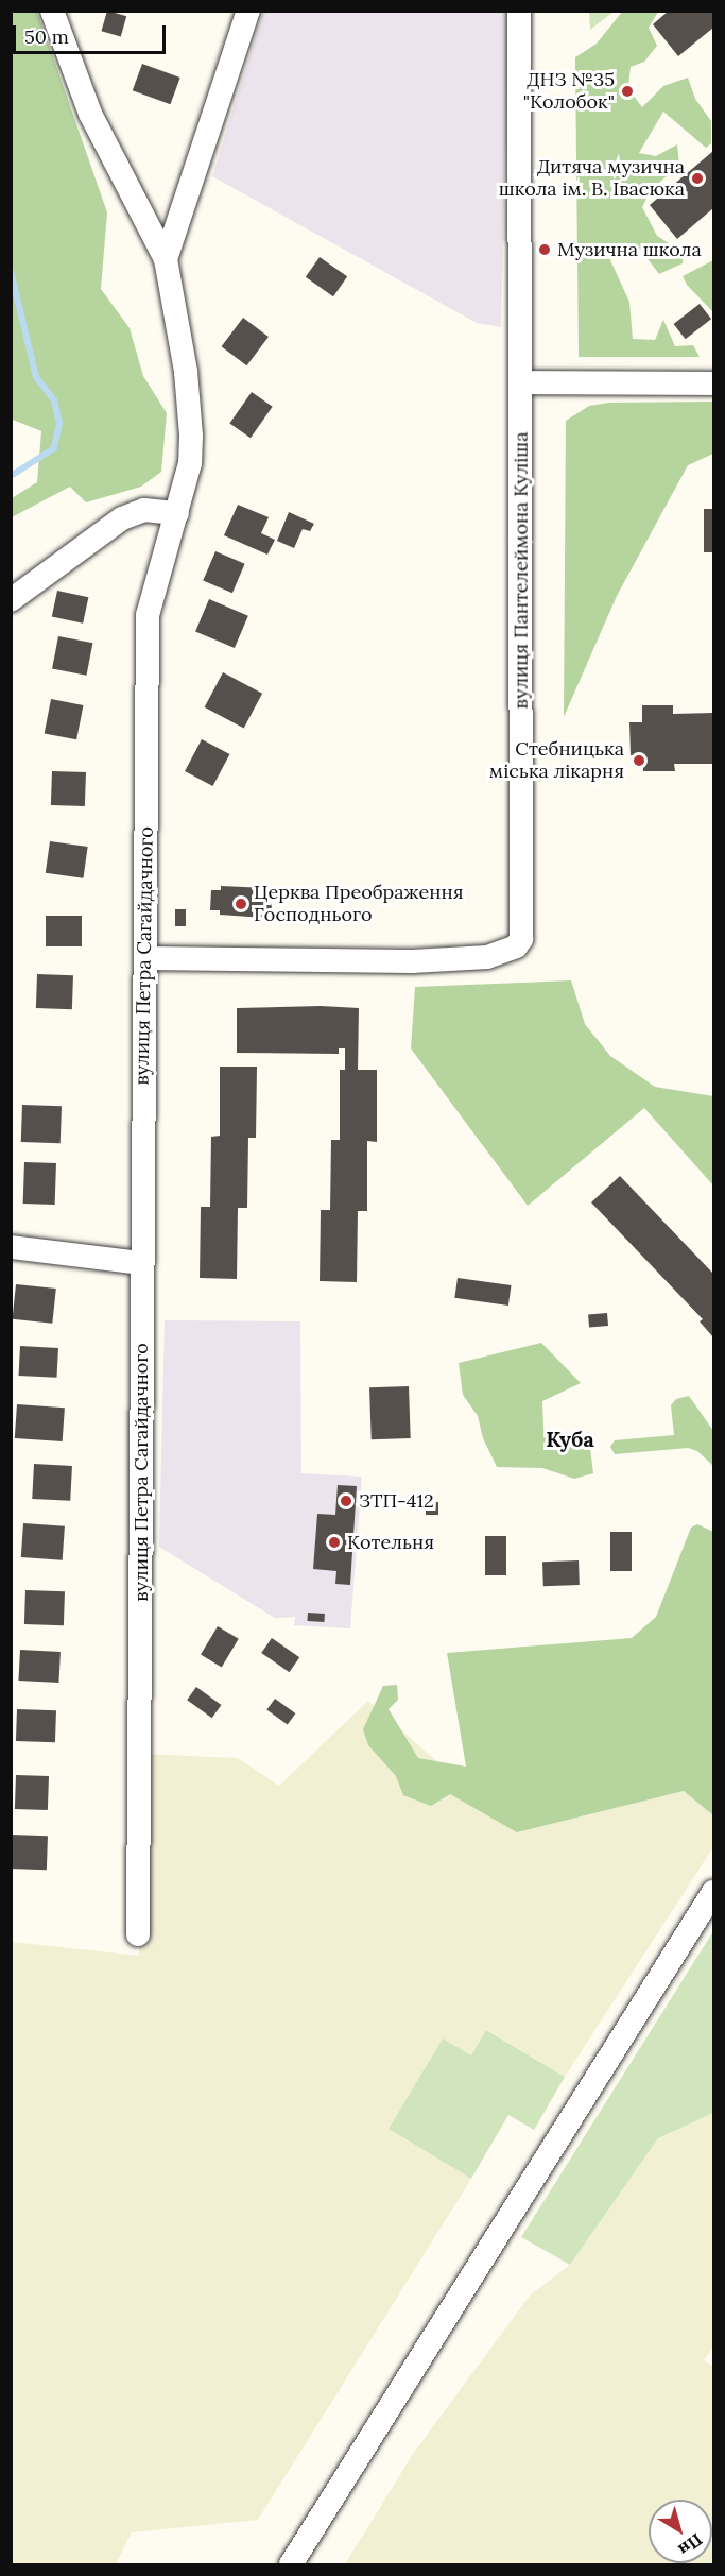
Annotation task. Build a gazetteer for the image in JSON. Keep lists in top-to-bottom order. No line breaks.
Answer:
{"streets":{"street":["вулиця Пантелеймона Куліша","вулиця Петра Сагайдачного"]},"crossings":[["вулиця Пантелеймона Куліша","вулиця Петра Сагайдачного"]],"districts":["Куба"],"places":["ДНЗ №35 \"Колобок\"","Дитяча музична школа ім. В. Івасюка","Музична школа","Стебницька міська лікарня","Церква Преображення Господнього","ЗТП-412","Котельня"],"scale_bar":"50 m","north":"bottom right"}
